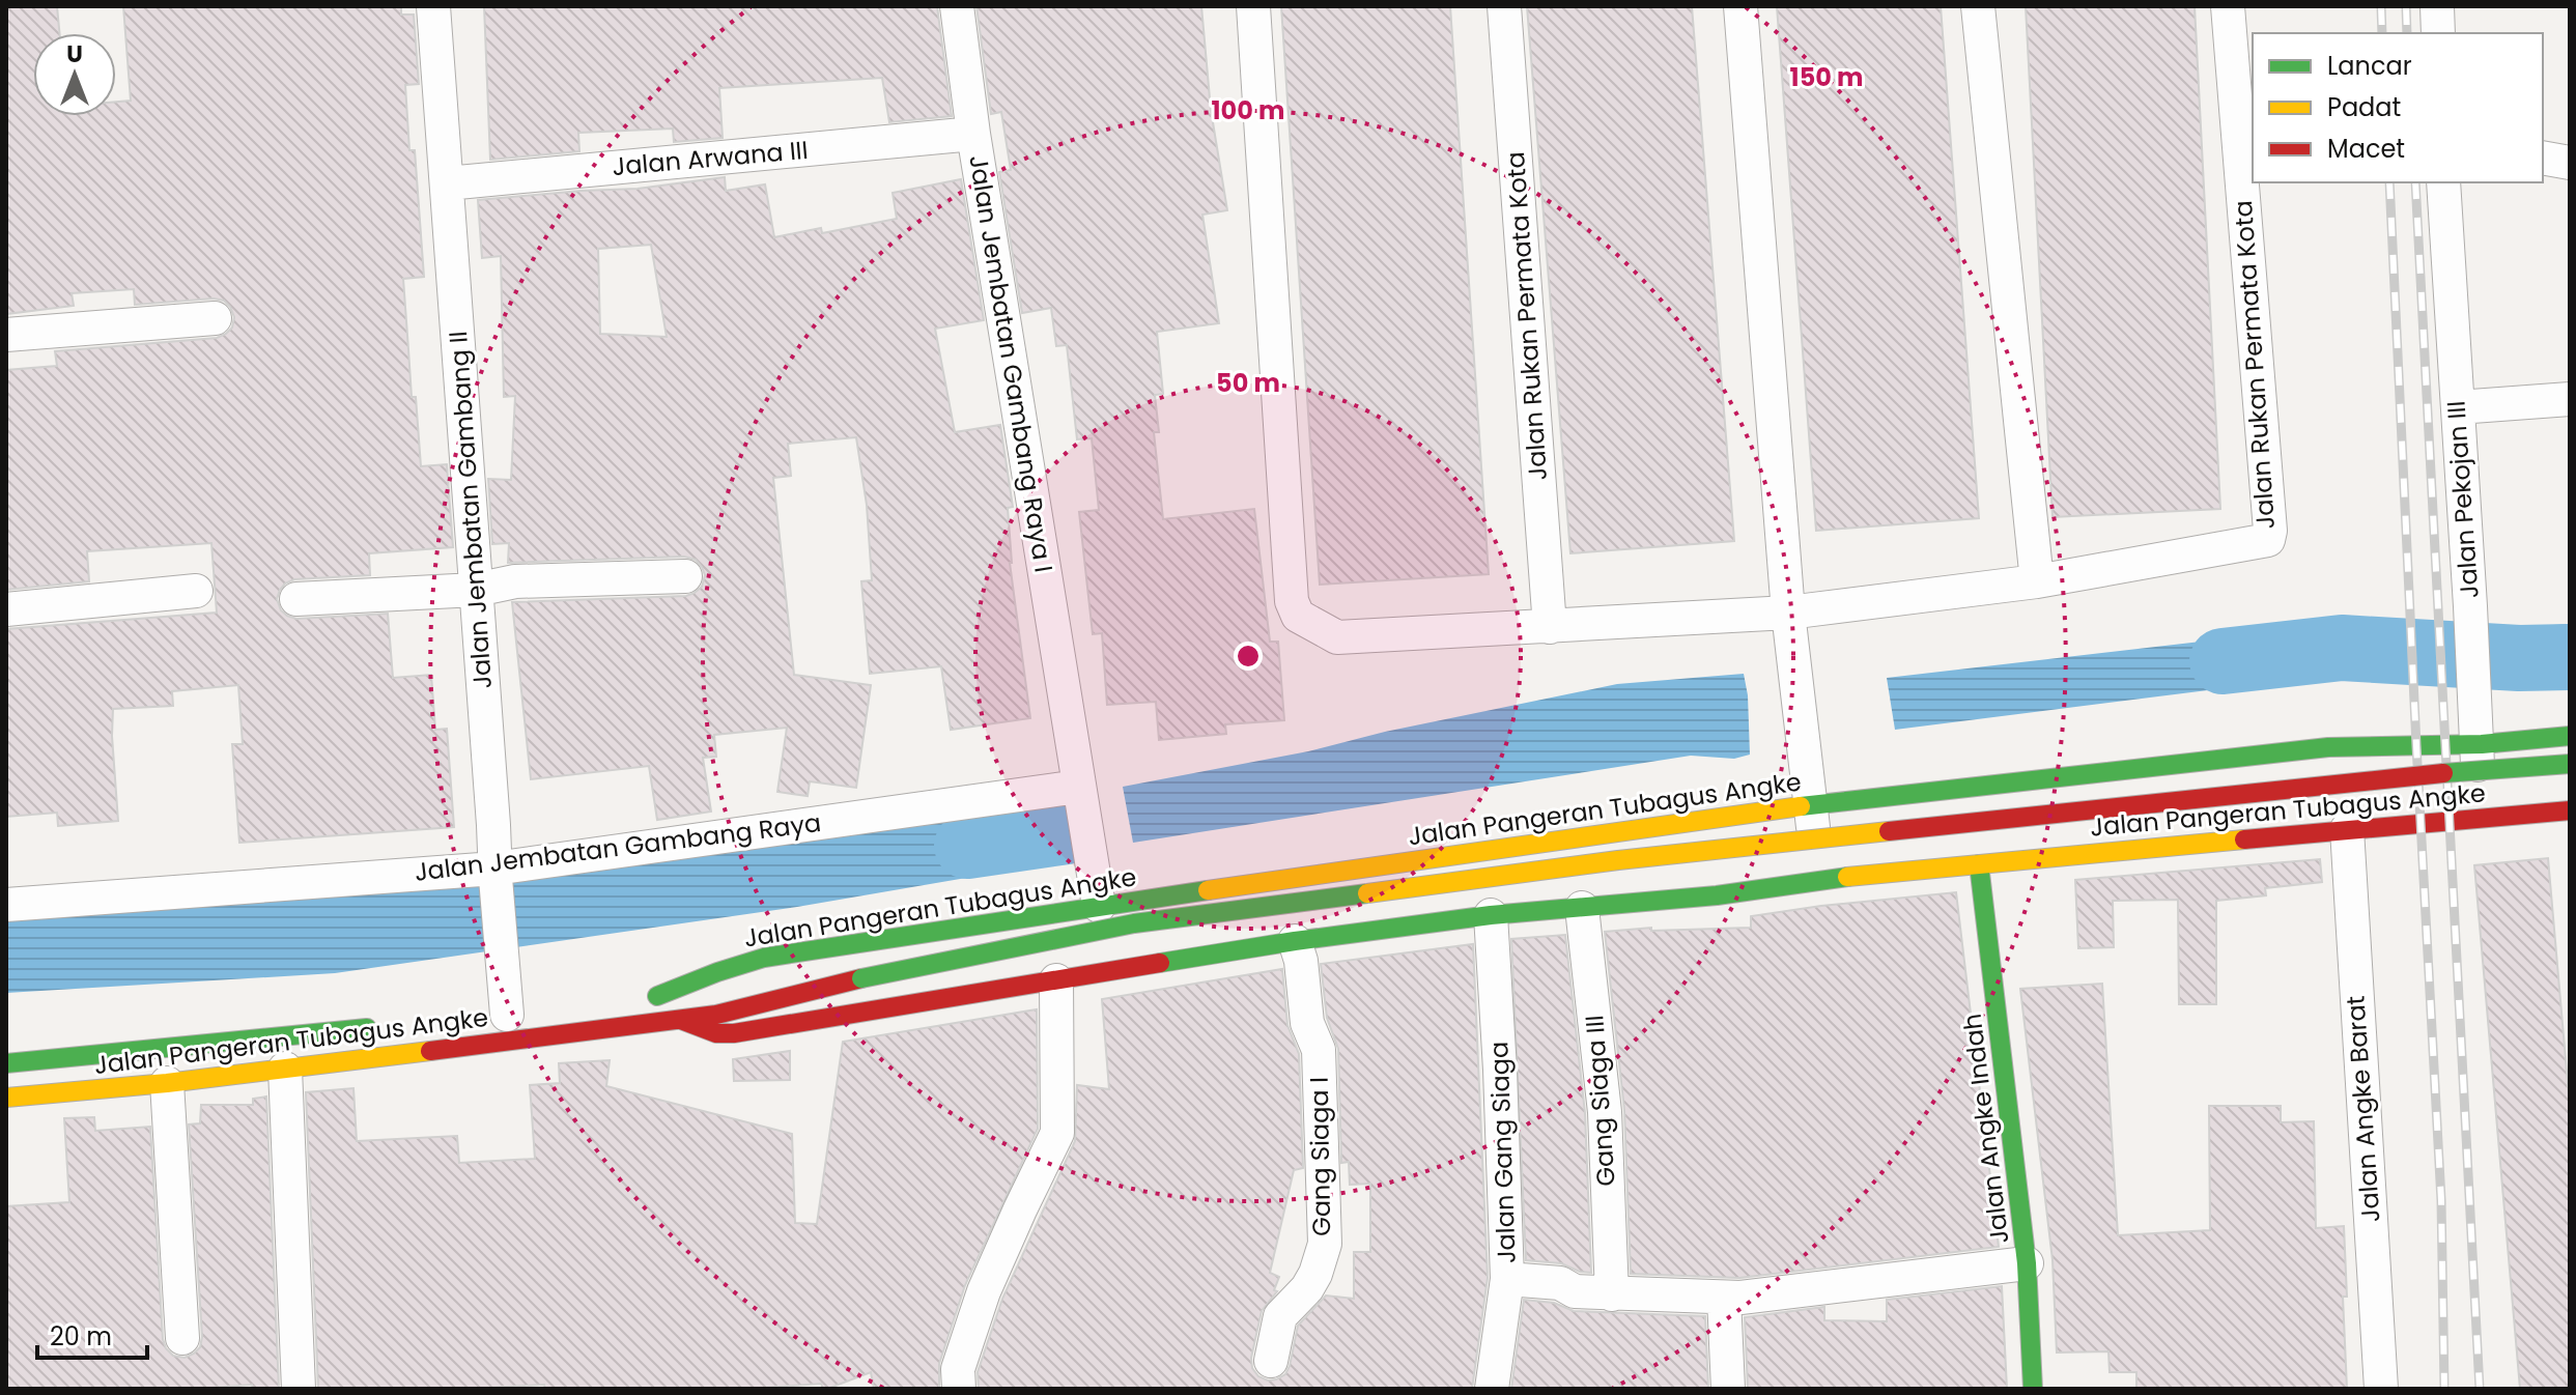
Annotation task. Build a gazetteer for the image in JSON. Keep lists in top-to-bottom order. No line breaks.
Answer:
{"streets":{"street":["Jalan Arwana III","Jalan Rukan Permata Kota","Jalan Jembatan Gambang Raya I","Jalan Pekojan III","Jalan Jembatan Gambang II","Jalan Pangeran Tubagus Angke","Jalan Jembatan Gambang Raya","Gang Siaga III","Jalan Angke Barat","Jalan Angke Indah","Jalan Gang Siaga","Gang Siaga I"]},"crossings":[["Jalan Arwana III","Jalan Jembatan Gambang Raya I"],["Jalan Arwana III","Jalan Jembatan Gambang II"],["Jalan Jembatan Gambang Raya I","Jalan Pangeran Tubagus Angke"],["Jalan Jembatan Gambang Raya I","Jalan Jembatan Gambang Raya"],["Jalan Pekojan III","Jalan Pangeran Tubagus Angke"],["Jalan Jembatan Gambang II","Jalan Jembatan Gambang Raya"],["Jalan Pangeran Tubagus Angke","Gang Siaga III"],["Jalan Pangeran Tubagus Angke","Jalan Angke Barat"],["Jalan Pangeran Tubagus Angke","Jalan Angke Indah"],["Jalan Pangeran Tubagus Angke","Jalan Gang Siaga"],["Jalan Pangeran Tubagus Angke","Gang Siaga I"]],"legend":["Lancar","Padat","Macet"],"scale_bar":"20 m","north":"top","rings":["150 m","100 m","50 m"]}
